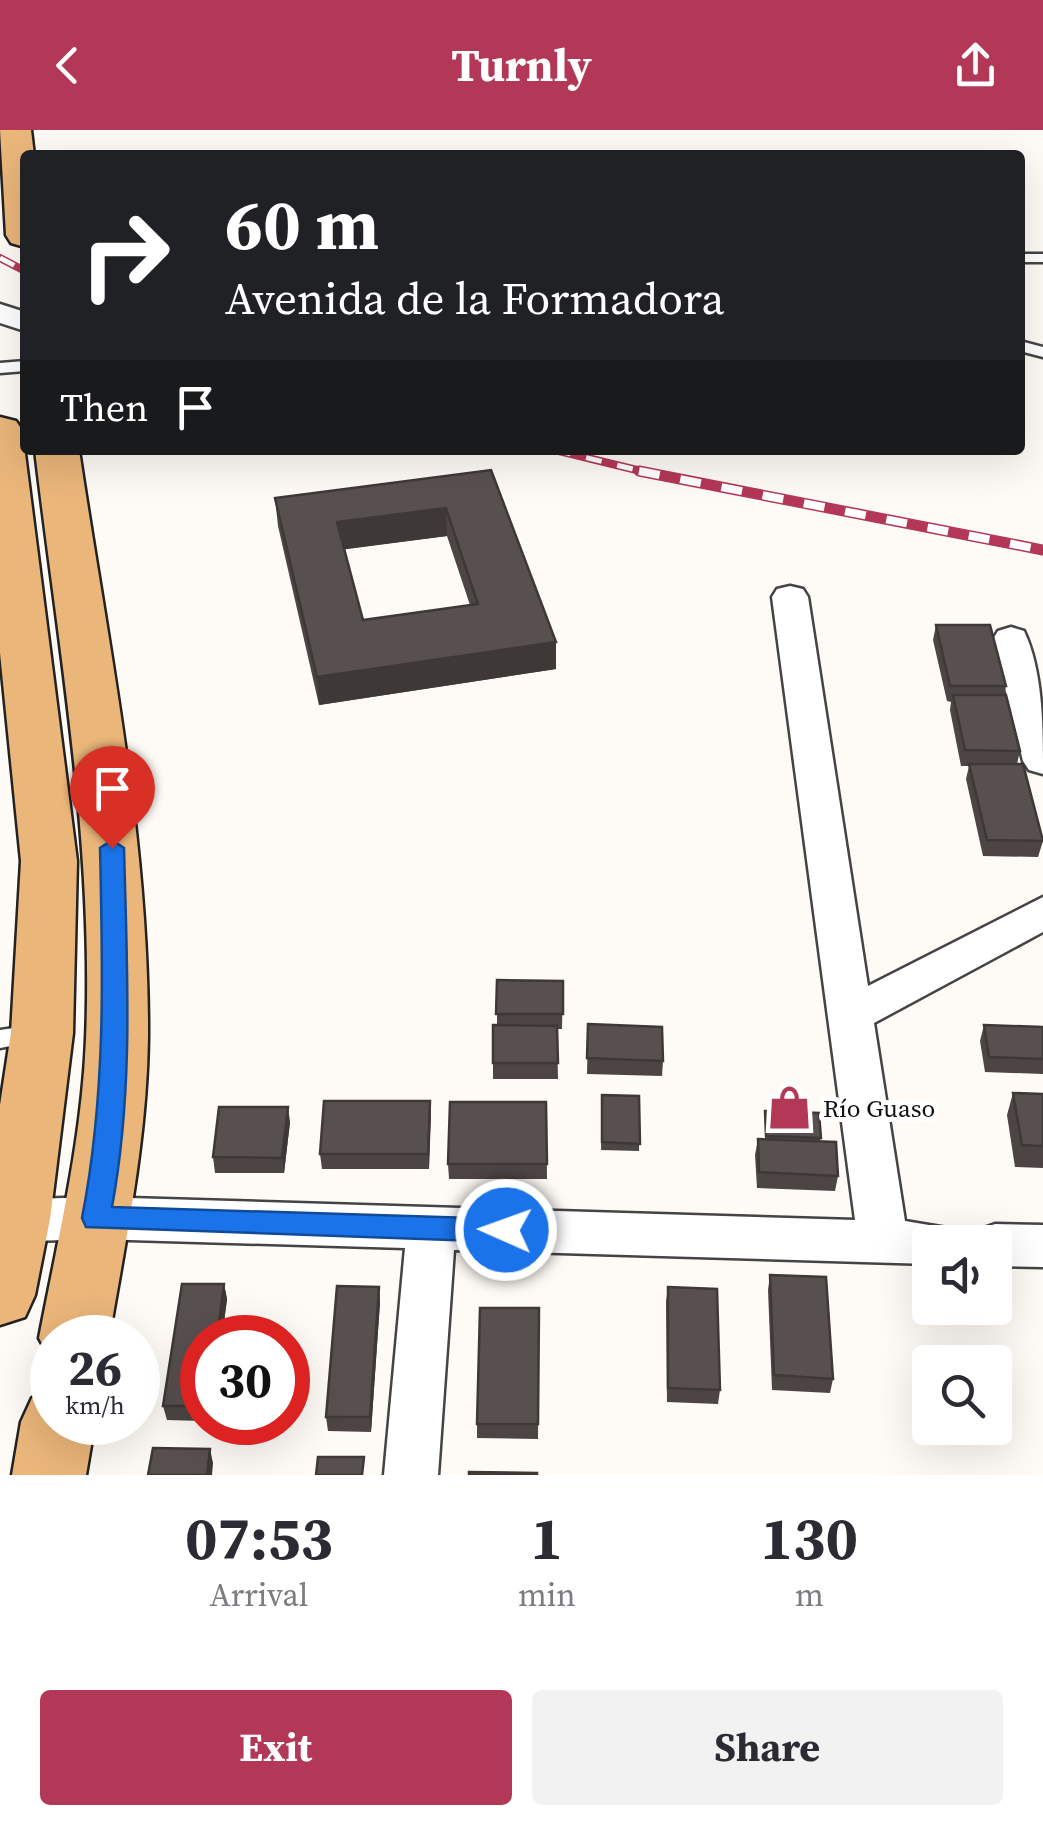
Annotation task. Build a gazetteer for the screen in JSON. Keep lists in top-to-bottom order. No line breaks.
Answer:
{"places":{"shop":["Río Guaso"]},"page":{"header":"Turnly","turn":["60 m","Avenida de la Formadora"],"then":"Then","speed":"26 km/h","limit":"30","eta":["07:53","Arrival","1","min","130","m"],"buttons":["Exit","Share"]}}
